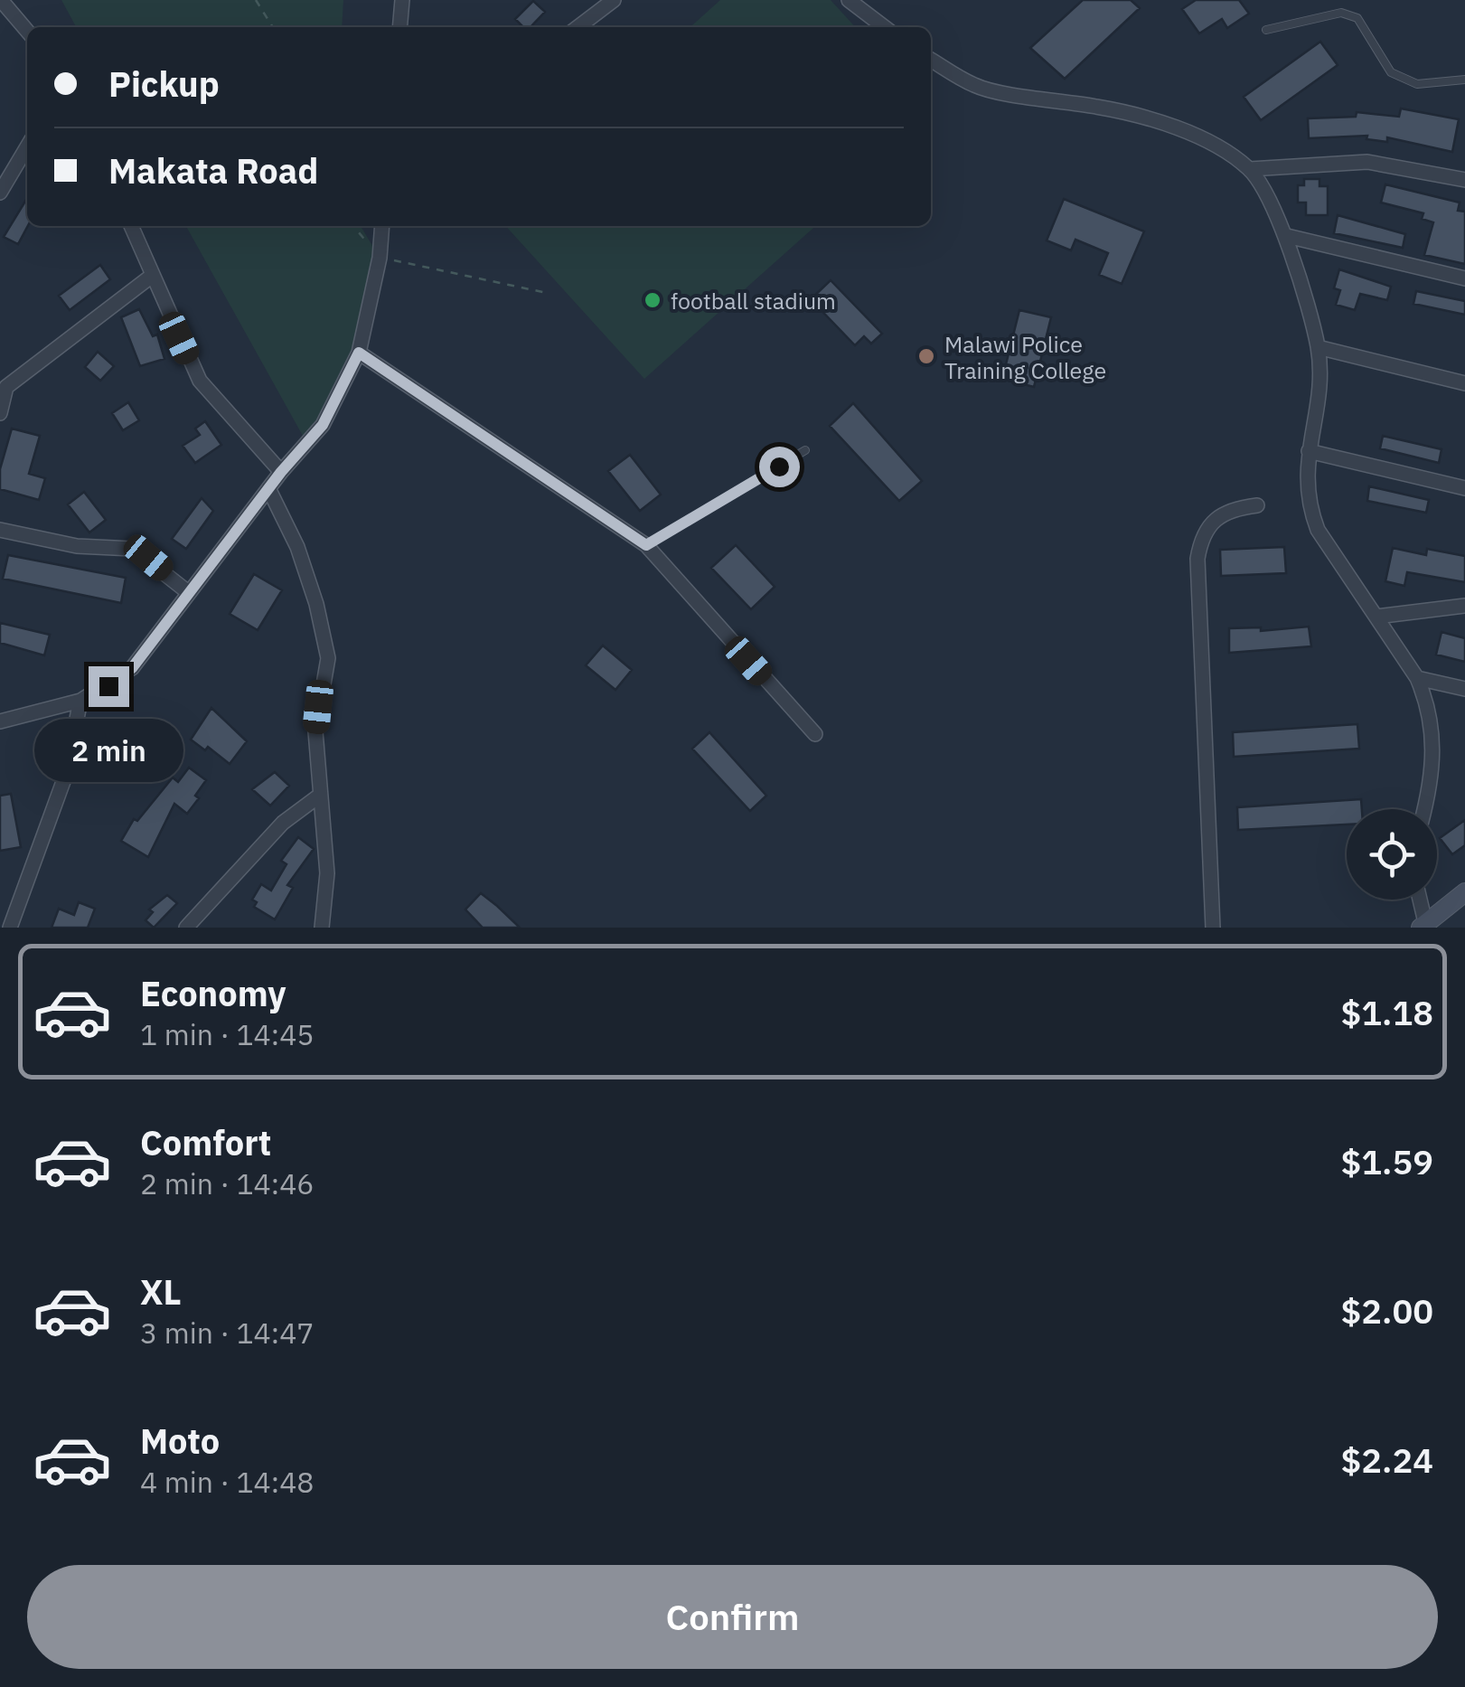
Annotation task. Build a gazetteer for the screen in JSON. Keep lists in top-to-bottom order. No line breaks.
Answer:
{"places":["football stadium","Malawi Police Training College"],"page":{"banner":["Pickup","Makata Road"],"bubble":"2 min","list":[{"name":"Economy","note":"1 min · 14:45","value":"$1.18"},{"name":"Comfort","note":"2 min · 14:46","value":"$1.59"},{"name":"XL","note":"3 min · 14:47","value":"$2.00"},{"name":"Moto","note":"4 min · 14:48","value":"$2.24"}],"buttons":"Confirm"}}
